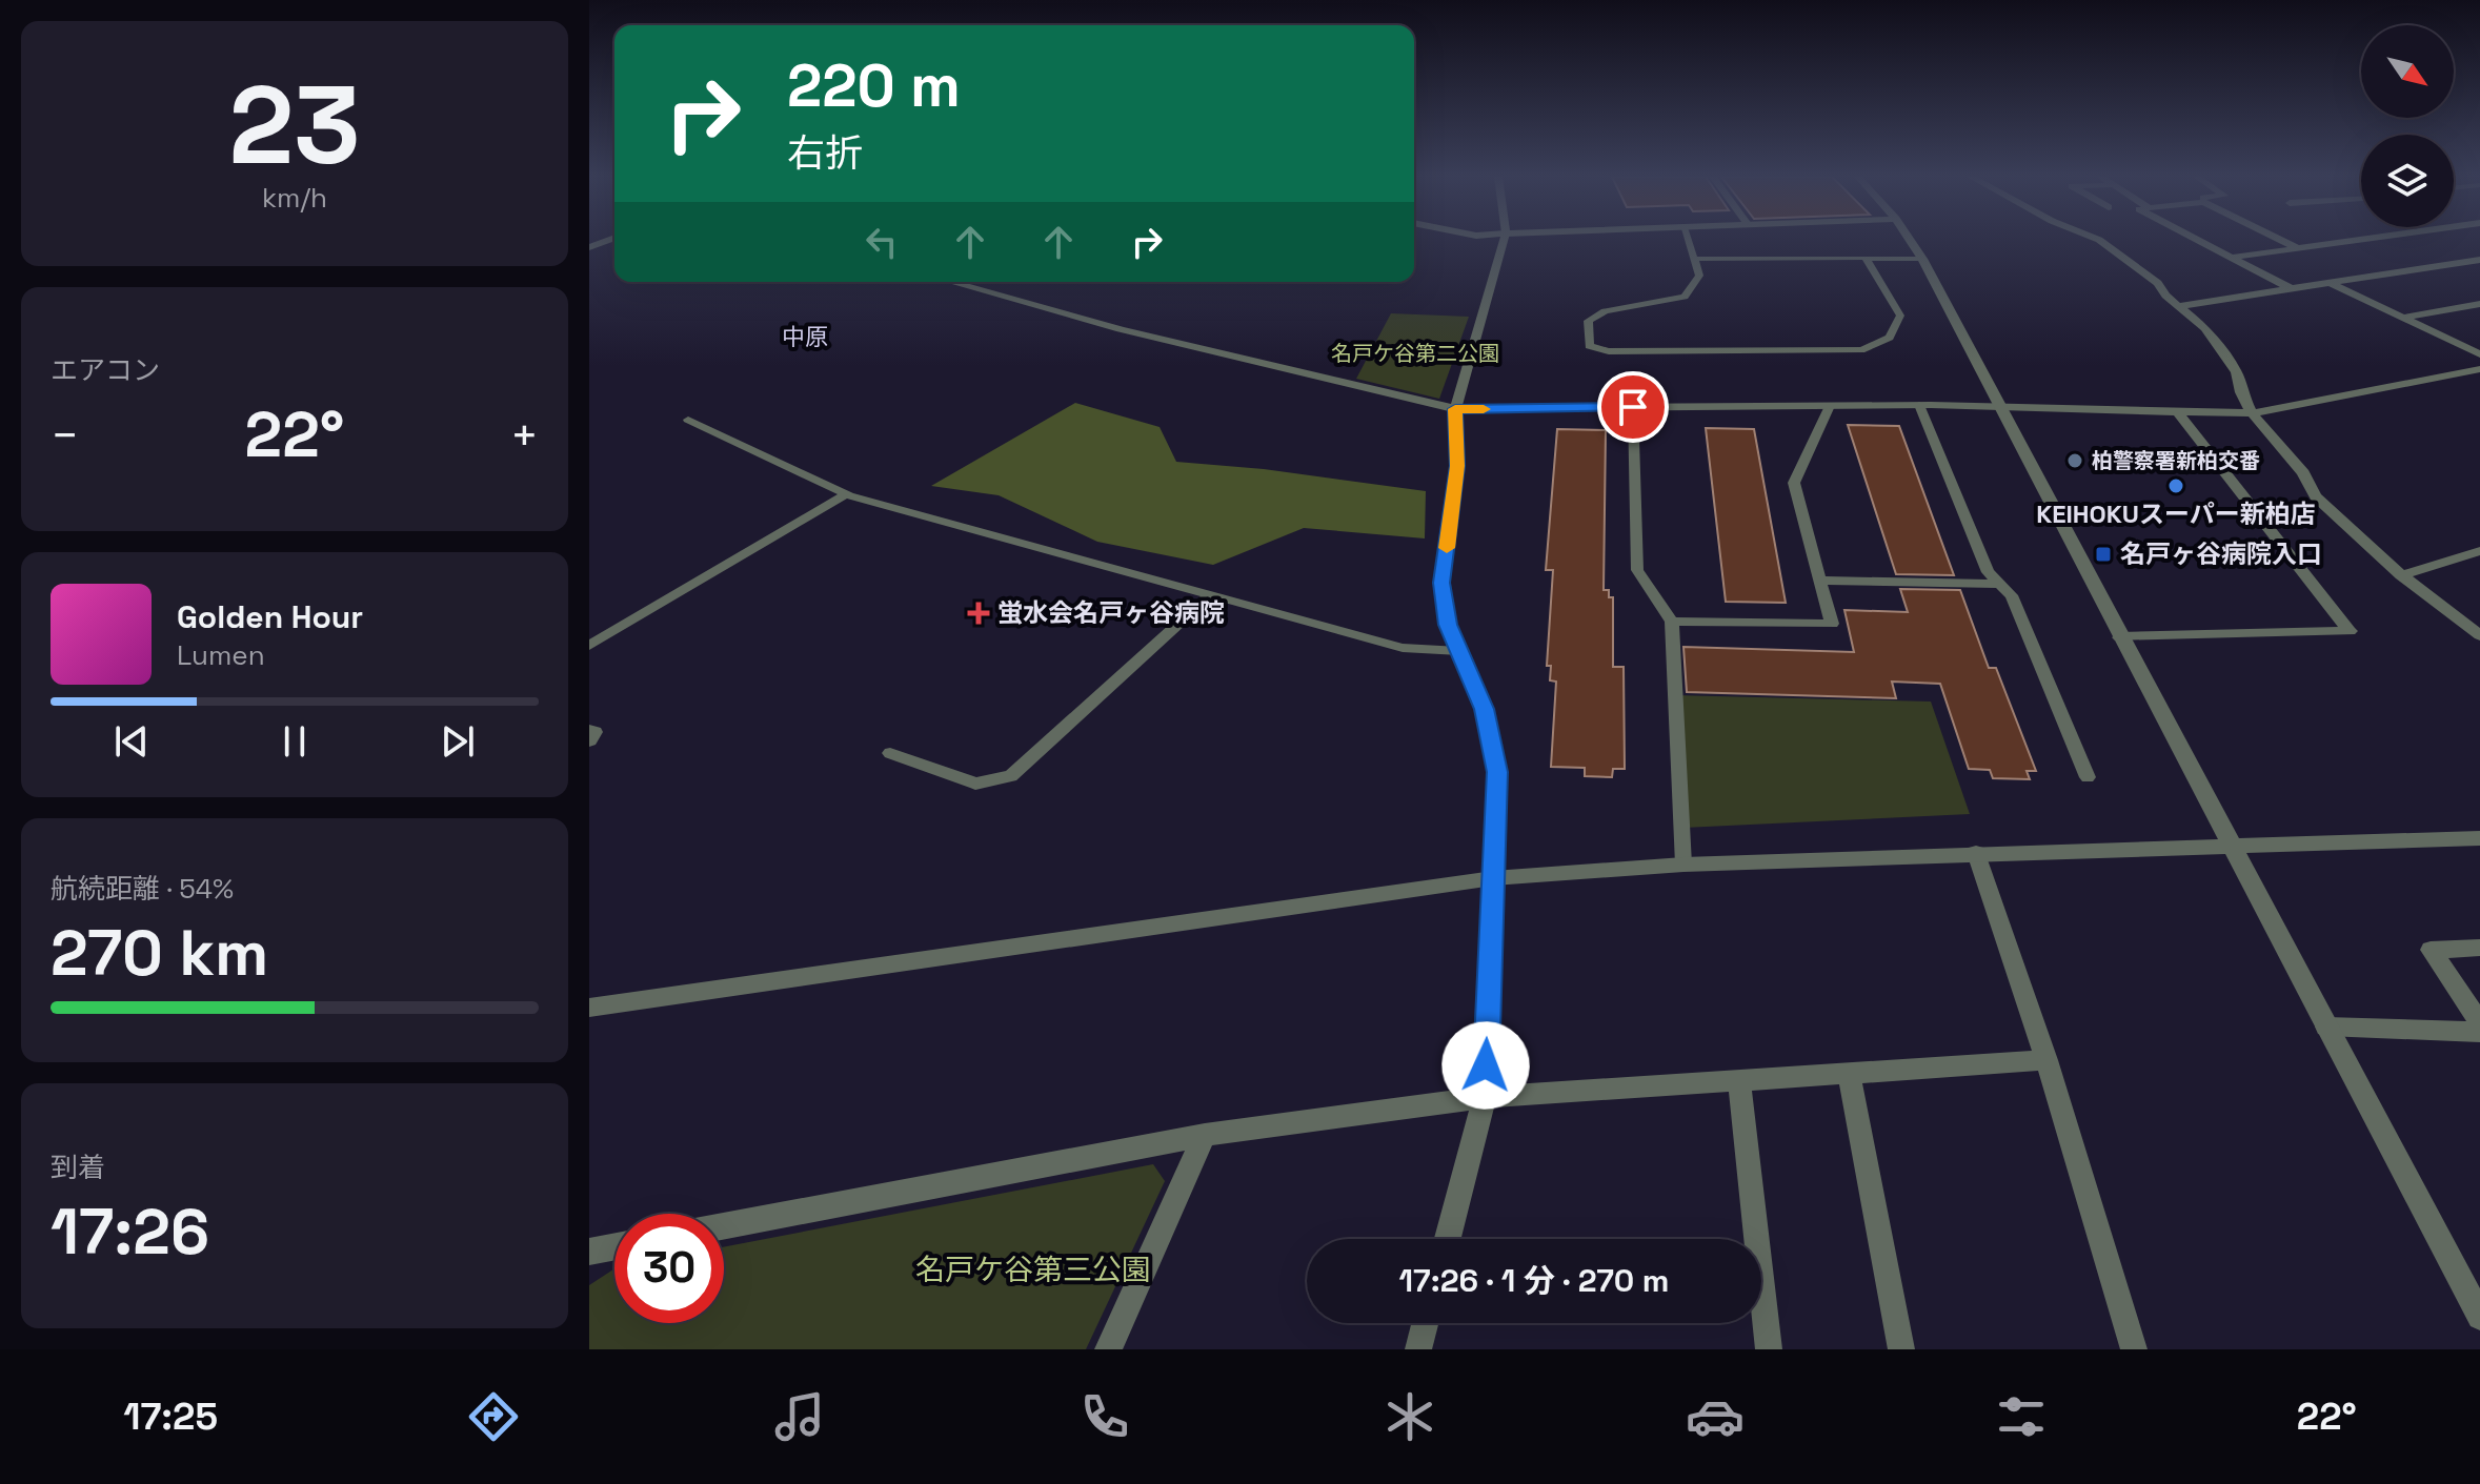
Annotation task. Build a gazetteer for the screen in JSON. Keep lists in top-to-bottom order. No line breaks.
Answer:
{"districts":["中原"],"parks":["名戸ケ谷第二公園","名戸ケ谷第三公園"],"places":{"other":["柏警察署新柏交番","KEIHOKUスーパー新柏店"],"transit":["名戸ヶ谷病院入口"],"health":["蛍水会名戸ヶ谷病院"]},"north":"bottom right","page":{"tile":[["23","km/h"],"エアコン",["航続距離 · 54%","270 km"],["到着","17:26"]],"turn":["220 m","右折"],"heat":["−","22°","+"],"song":["Golden Hour","Lumen"],"limit":"30","trip":"17:26 · 1 分 · 270 m","tabs":["17:25","22°"]}}
